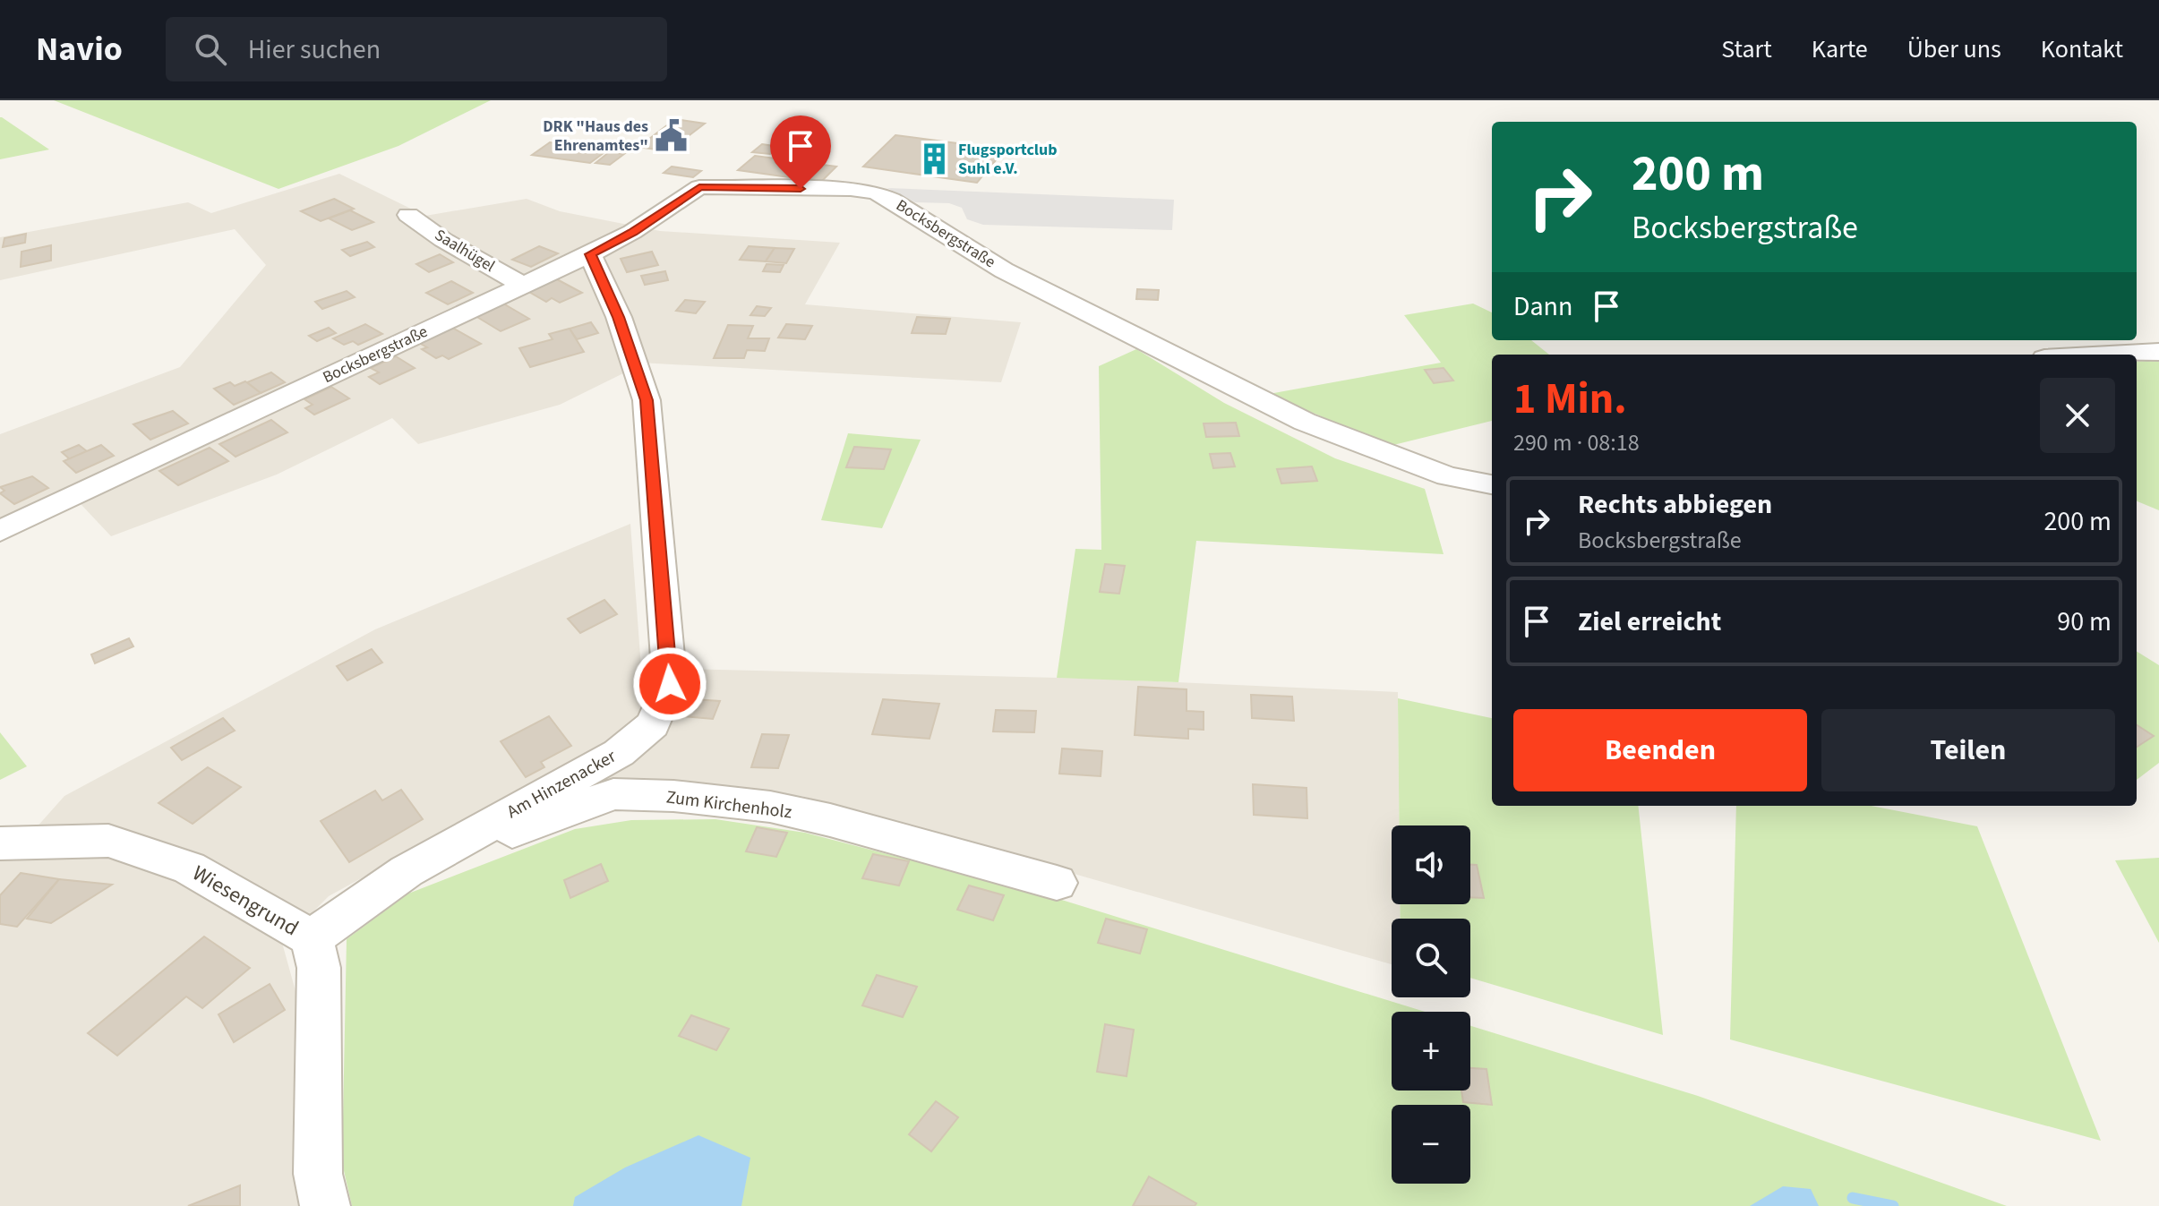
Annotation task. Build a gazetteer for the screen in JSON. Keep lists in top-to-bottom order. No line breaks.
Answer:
{"streets":{"street":["Bocksbergstraße","Saalhügel","Am Hinzenacker","Zum Kirchenholz","Wiesengrund"]},"crossings":[["Bocksbergstraße","Saalhügel"],["Bocksbergstraße","Am Hinzenacker"],["Am Hinzenacker","Zum Kirchenholz"],["Am Hinzenacker","Wiesengrund"]],"places":{"public building":["DRK \"Haus des Ehrenamtes\""],"building":["Flugsportclub Suhl e.V."]},"page":{"header":"Navio","search":"Hier suchen","nav":["Start","Karte","Über uns","Kontakt"],"turn":["200 m","Bocksbergstraße"],"then":"Dann","heading":["1 Min.","290 m · 08:18"],"list":[{"name":"Rechts abbiegen","note":"Bocksbergstraße","value":"200 m"},{"name":"Ziel erreicht","value":"90 m"}],"buttons":["Beenden","Teilen"],"map_buttons":["+","−"]}}
